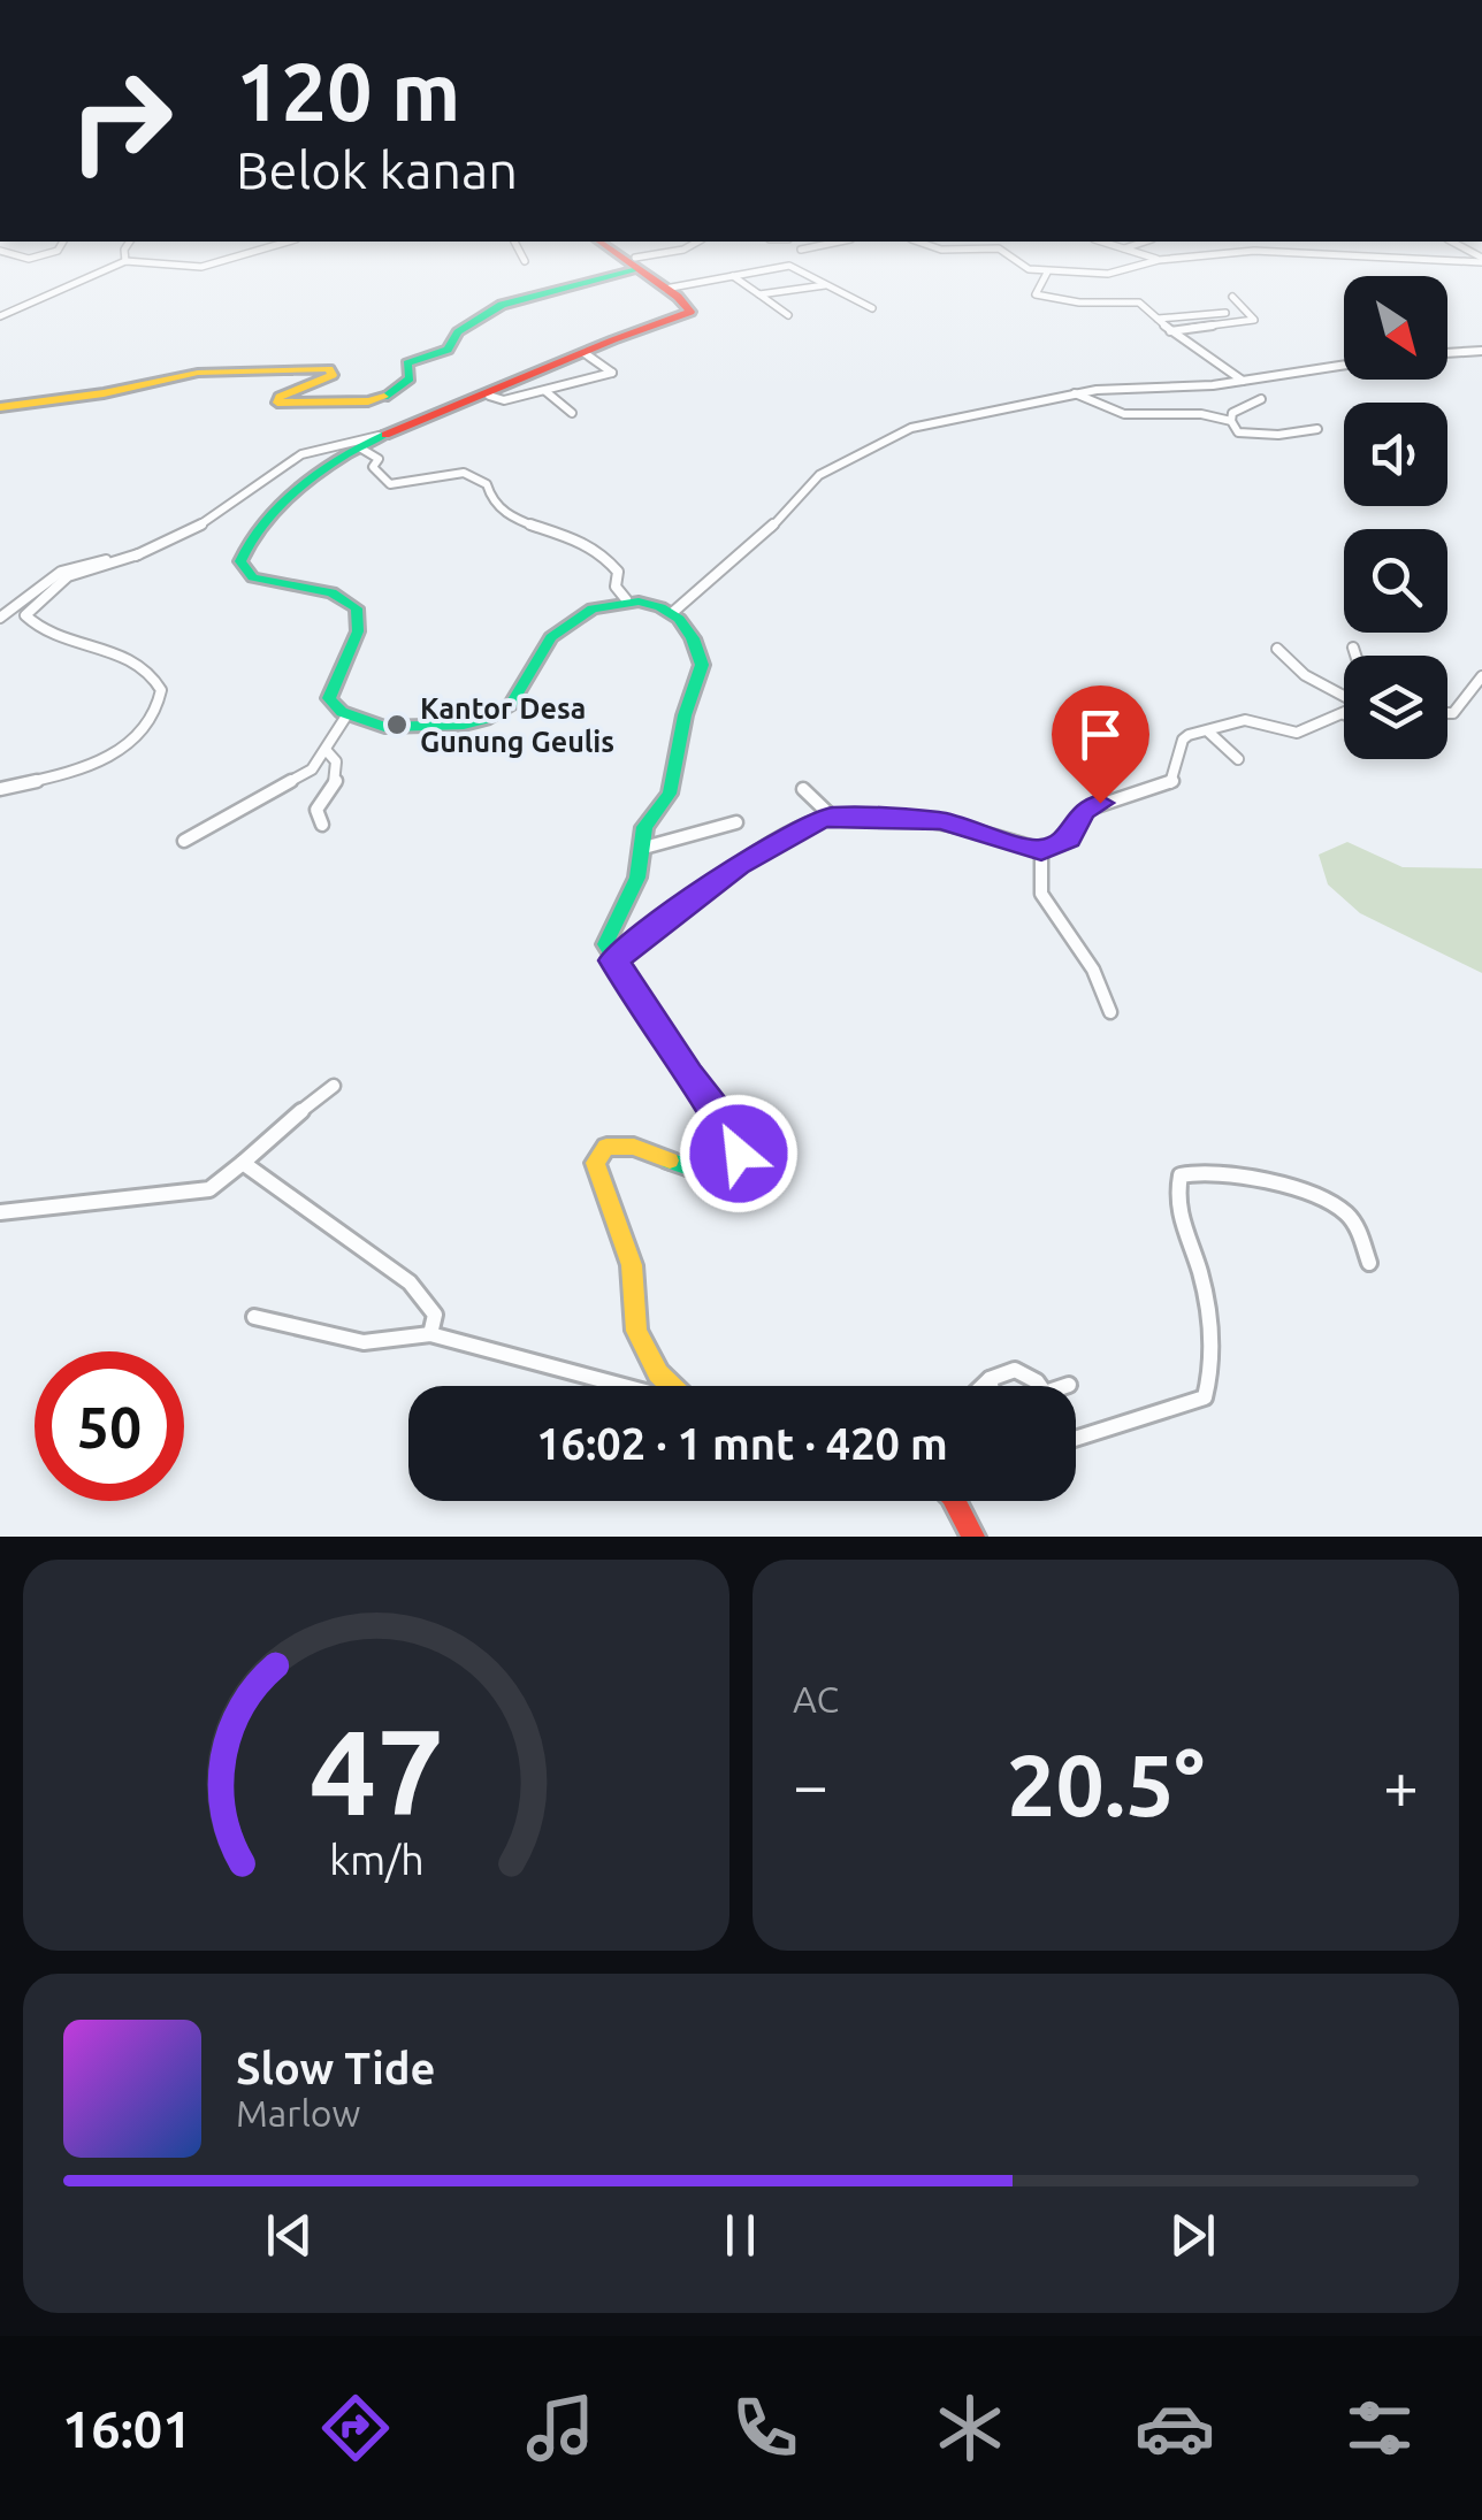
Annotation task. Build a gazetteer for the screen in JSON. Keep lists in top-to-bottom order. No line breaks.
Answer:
{"places":["Kantor Desa Gunung Geulis"],"north":"bottom right","page":{"turn":["120 m","Belok kanan"],"limit":"50","trip":"16:02 · 1 mnt · 420 m","tile":"AC","heat":["−","20.5°","+"],"song":["Slow Tide","Marlow"],"tabs":"16:01","gauge":["47","km/h"]}}
